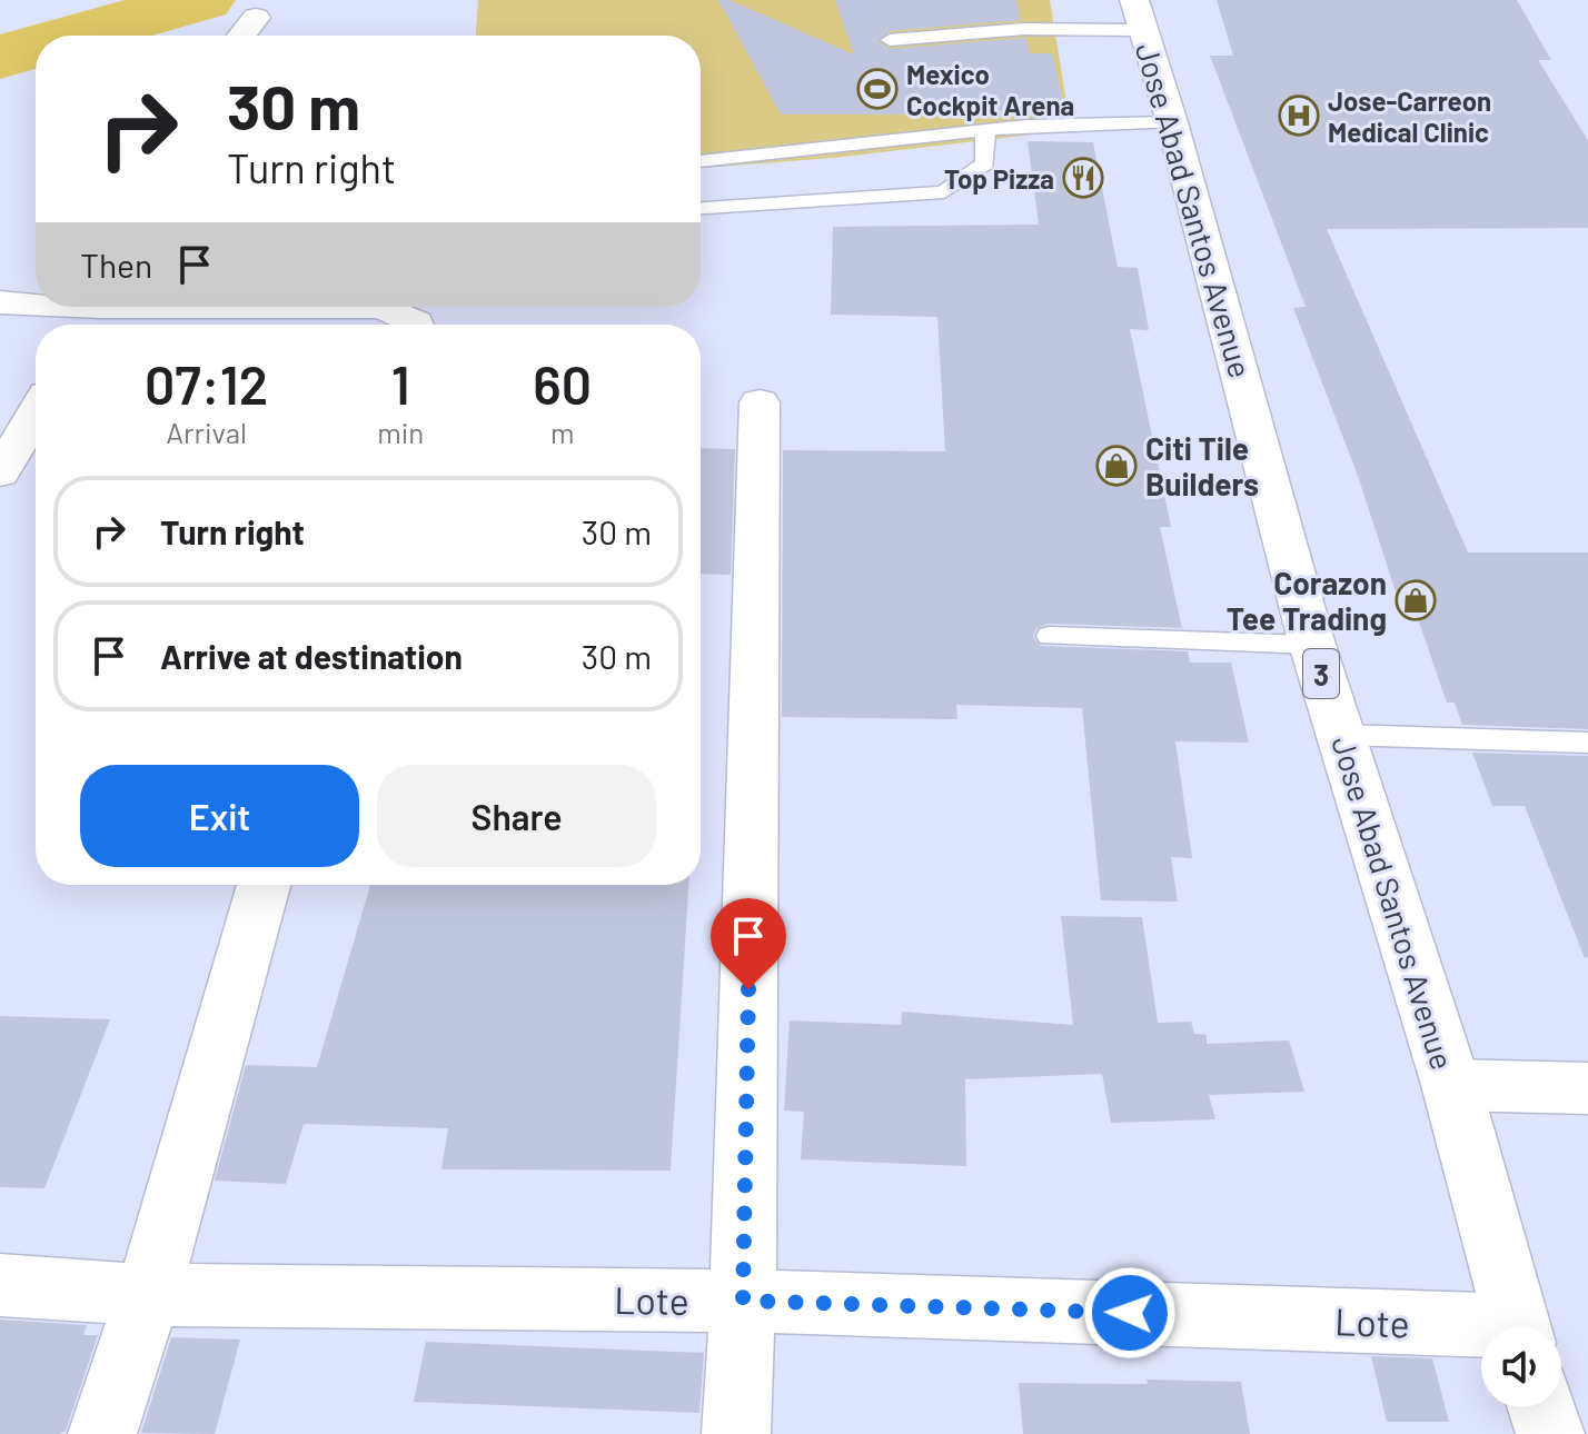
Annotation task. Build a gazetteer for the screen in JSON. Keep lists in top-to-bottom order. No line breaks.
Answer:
{"streets":{"main road":["Jose Abad Santos Avenue","3","Lote"]},"places":{"sports":["Mexico Cockpit Arena"],"hospital":["Jose-Carreon Medical Clinic"],"restaurant":["Top Pizza"],"shop":["Citi Tile Builders","Corazon Tee Trading"]},"page":{"turn":["30 m","Turn right"],"then":"Then","eta":["07:12","Arrival","1","min","60","m"],"list":[{"name":"Turn right","value":"30 m"},{"name":"Arrive at destination","value":"30 m"}],"buttons":["Exit","Share"]}}
